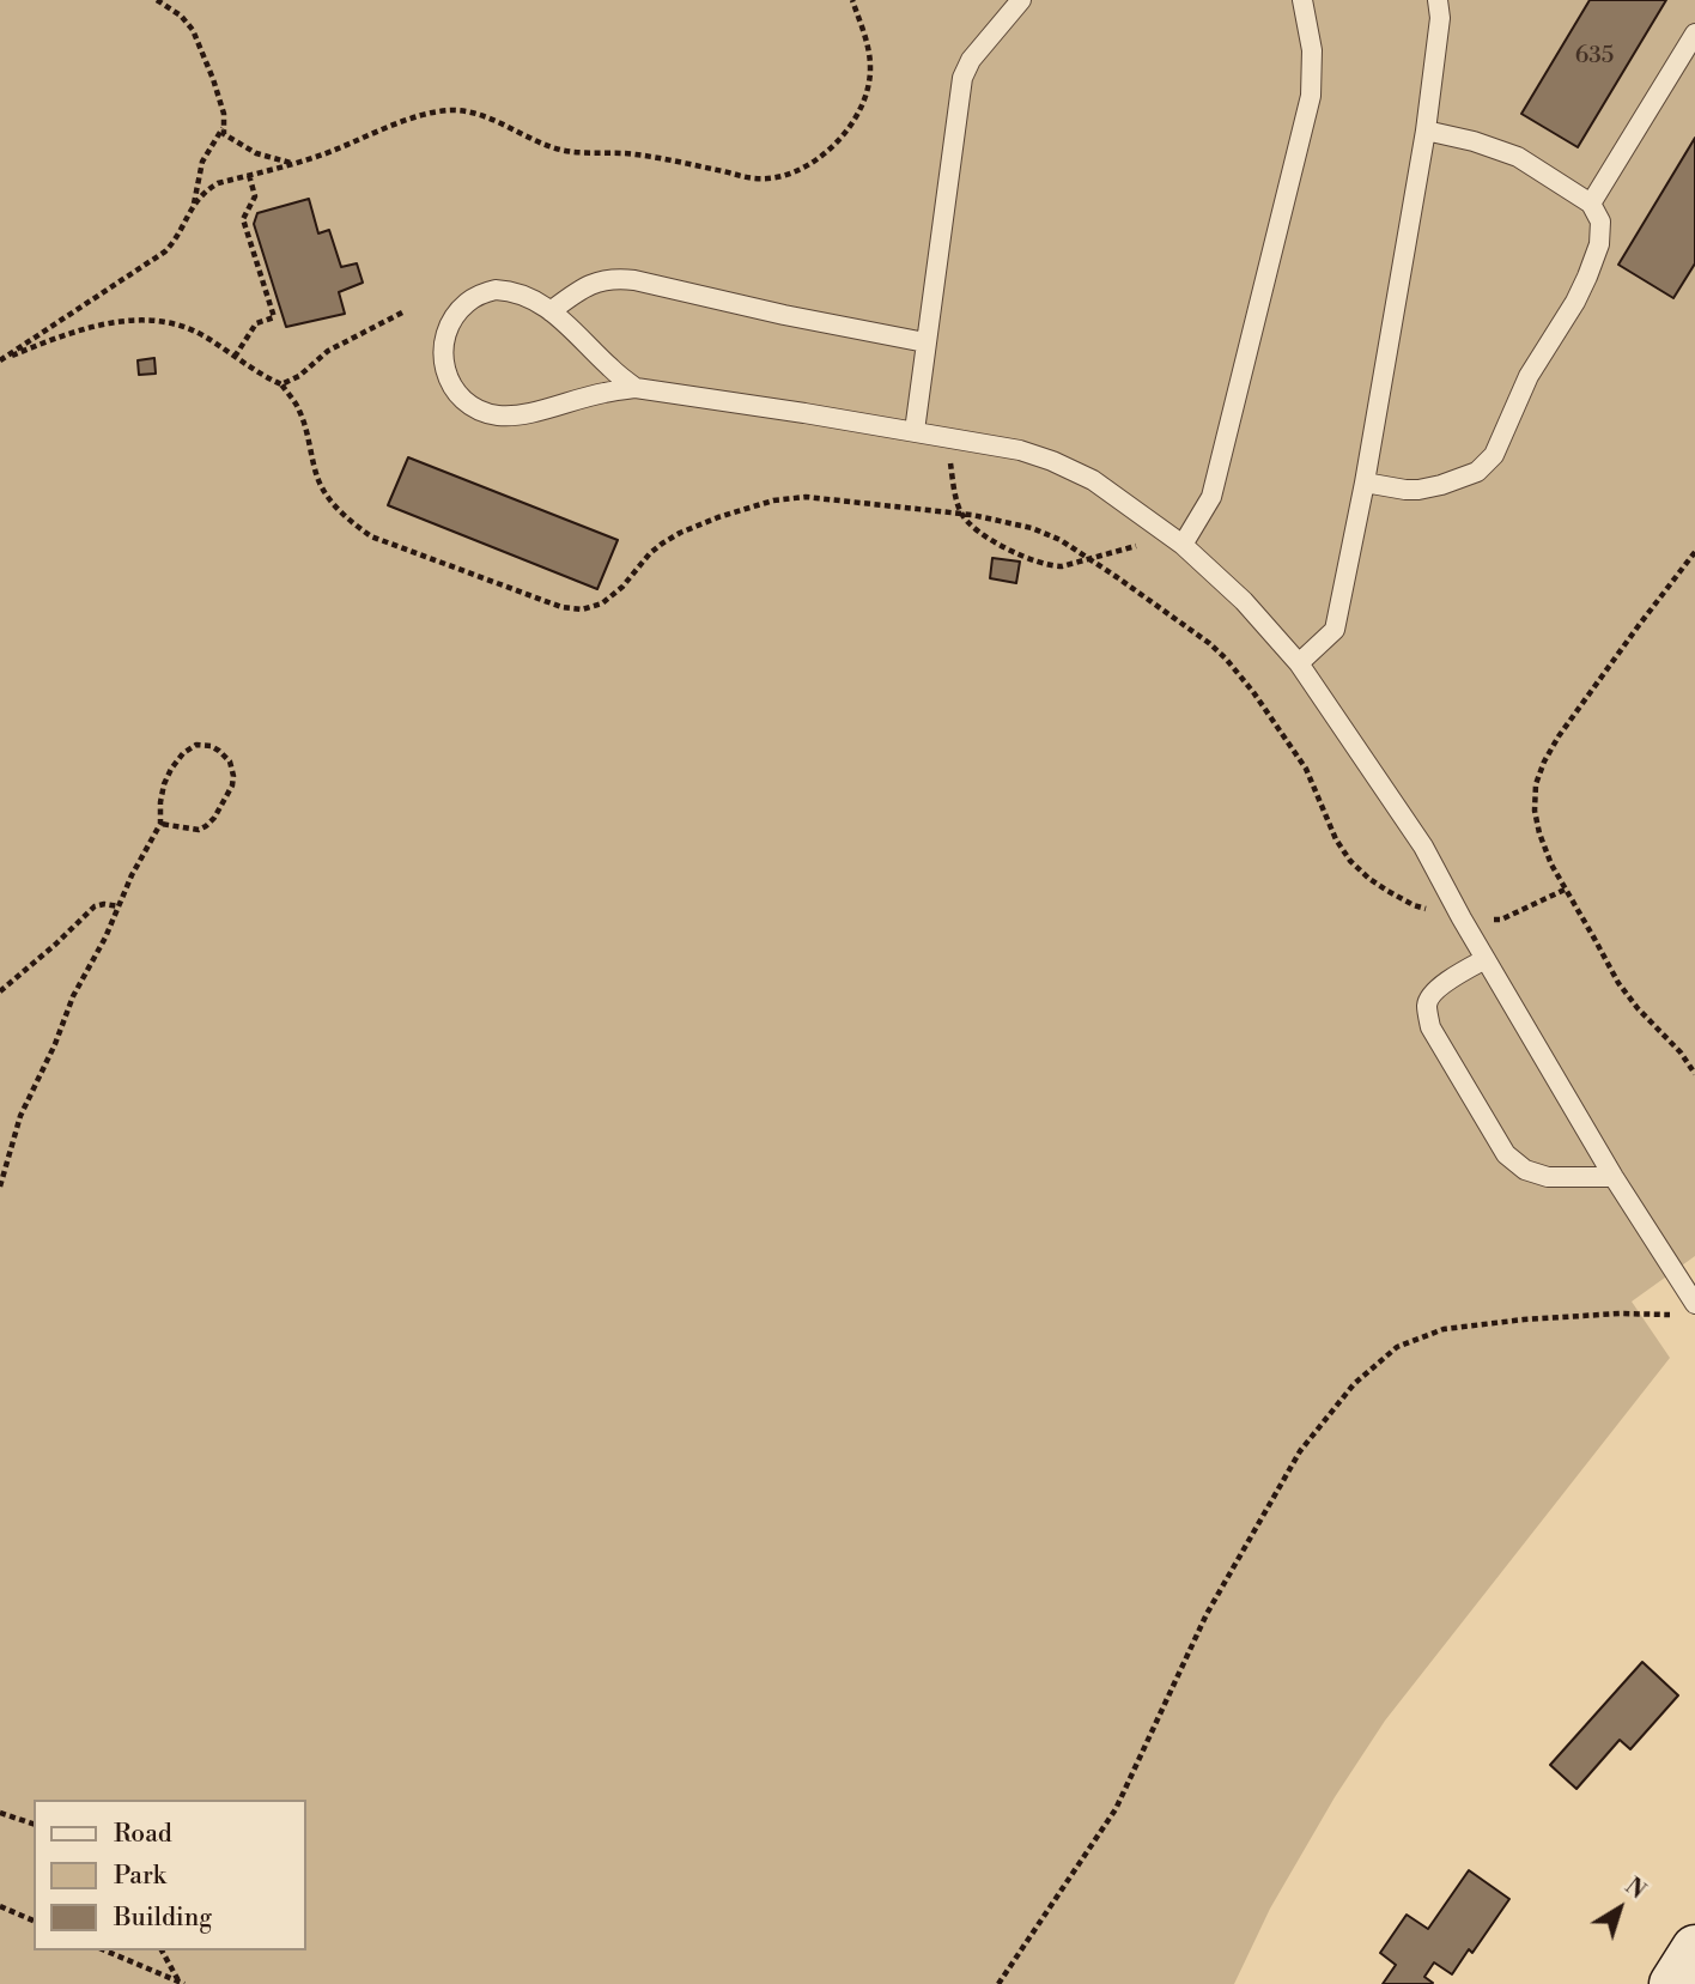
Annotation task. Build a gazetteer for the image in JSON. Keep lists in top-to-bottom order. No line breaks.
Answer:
{"house_numbers":["635"],"legend":["Road","Park","Building"],"north":"top right"}
